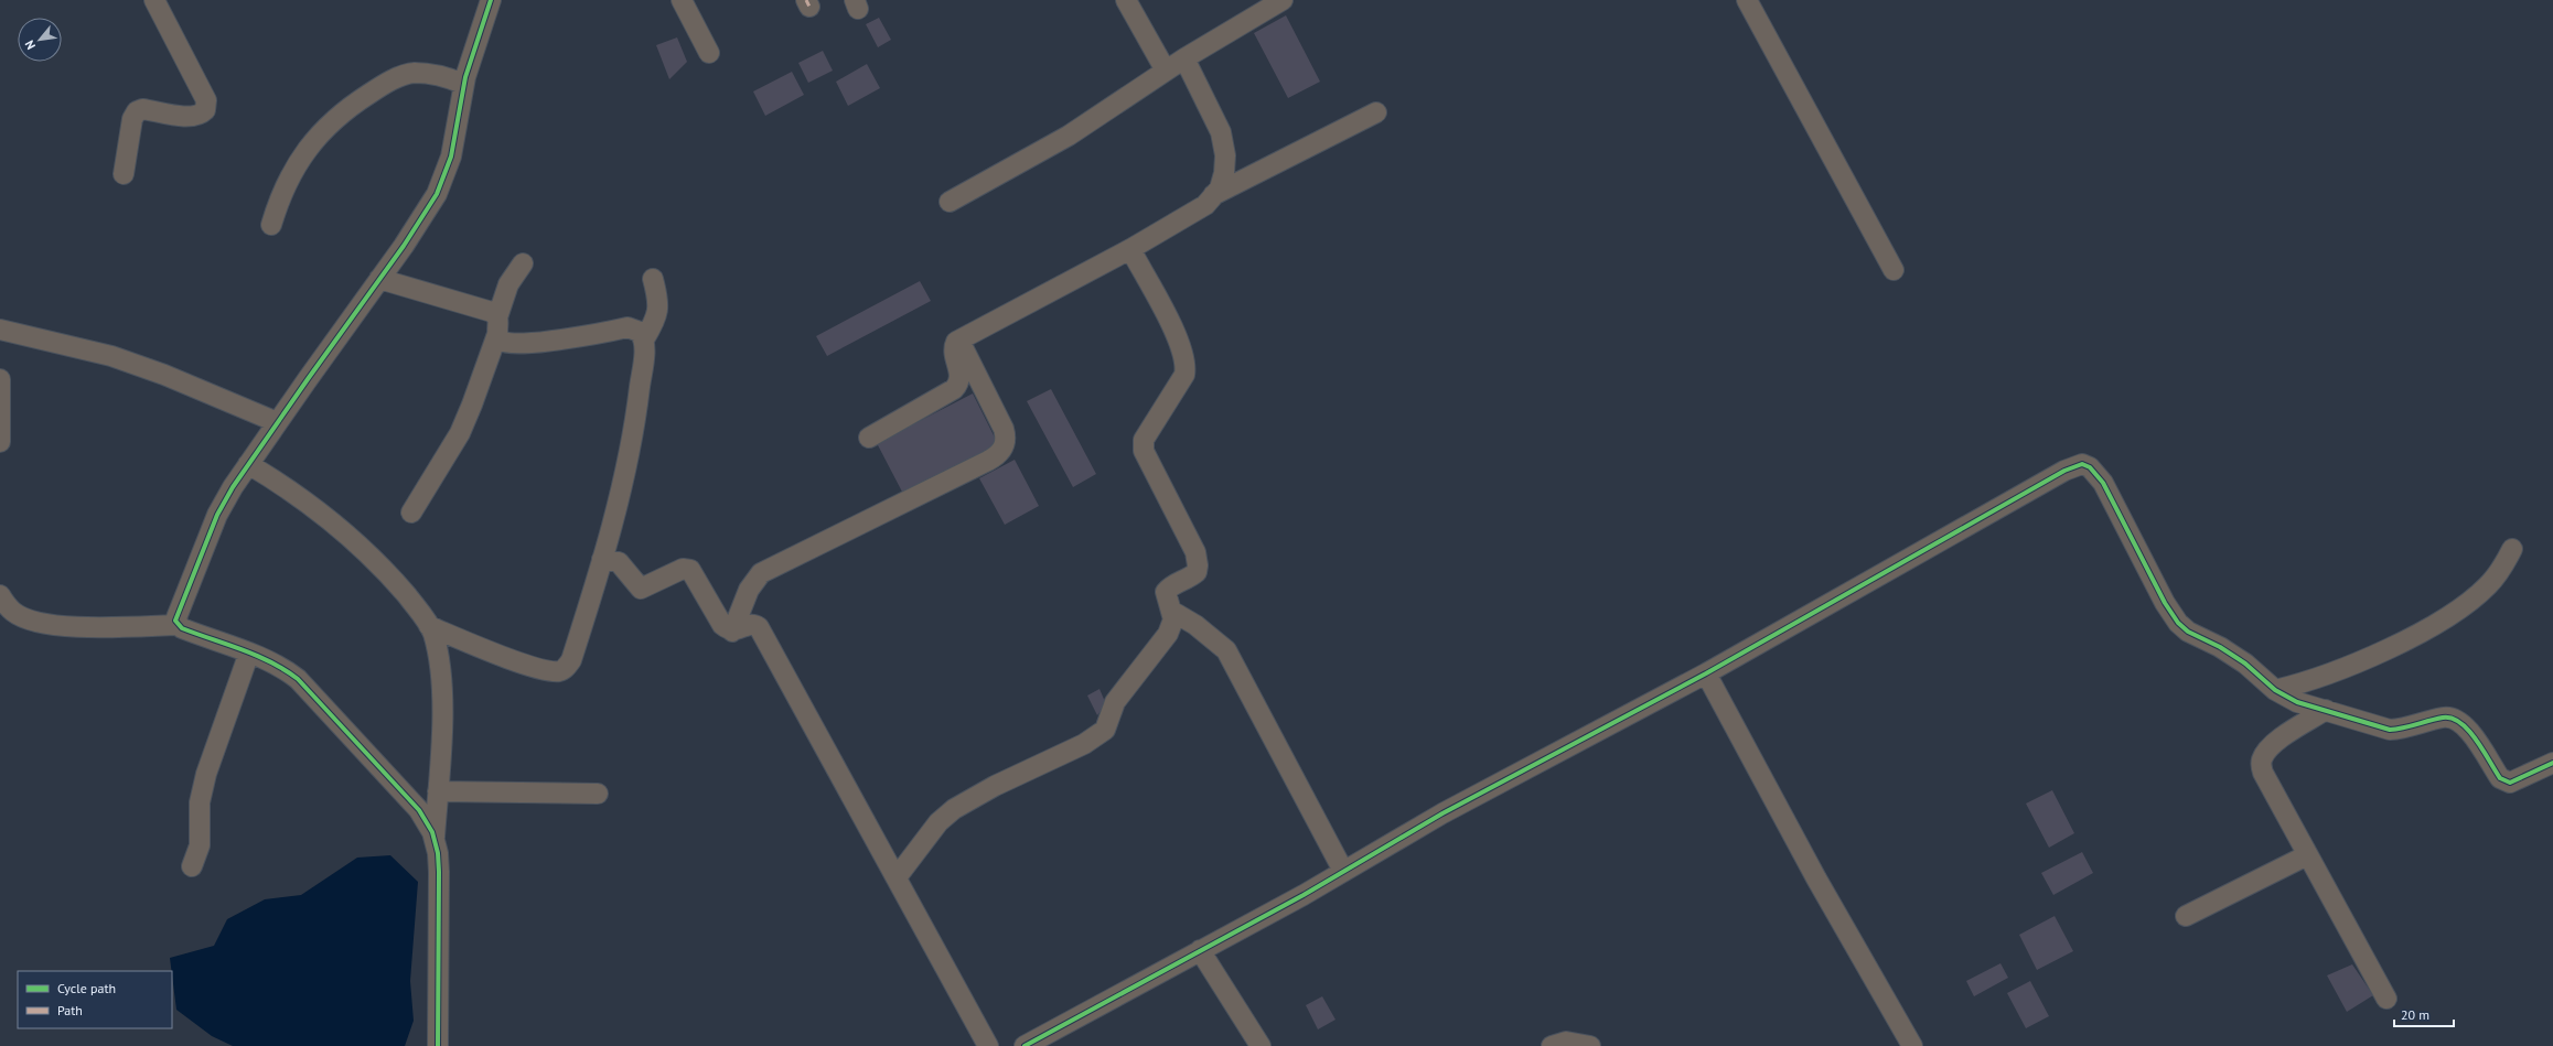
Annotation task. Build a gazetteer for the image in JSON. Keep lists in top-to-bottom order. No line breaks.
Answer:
{"legend":["Cycle path","Path"],"scale_bar":"20 m","north":"bottom left"}
